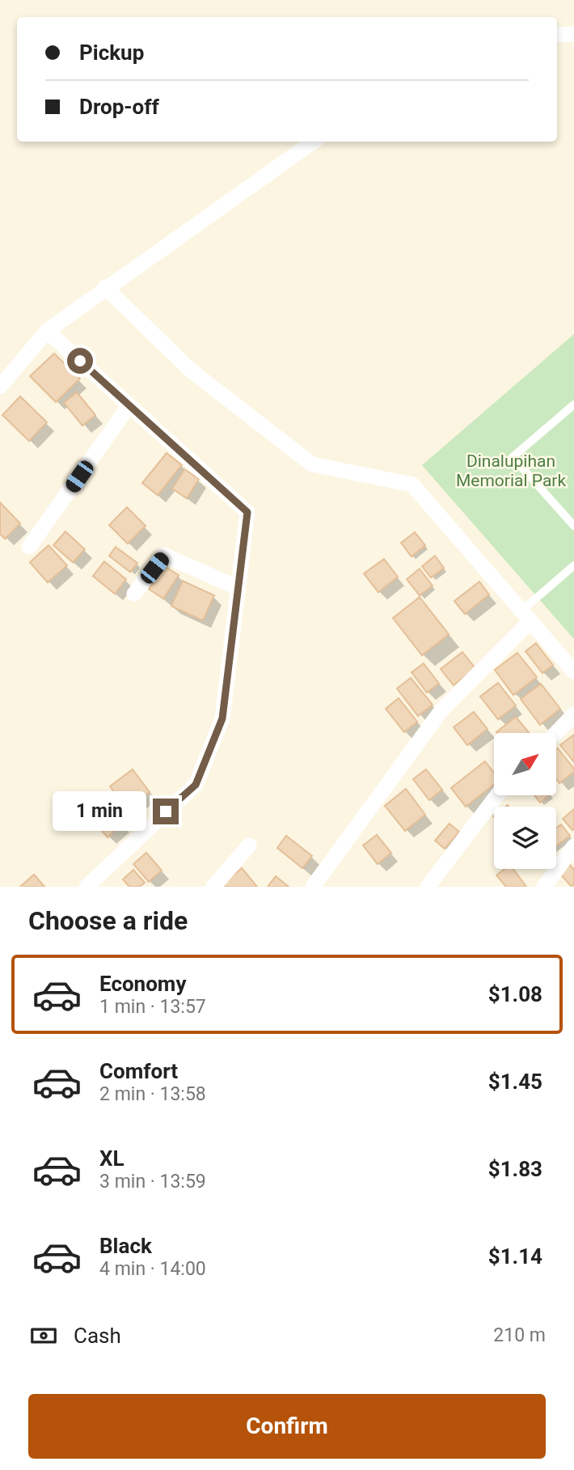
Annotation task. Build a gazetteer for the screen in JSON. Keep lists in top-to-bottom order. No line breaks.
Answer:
{"parks":["Dinalupihan Memorial Park"],"north":"top right","page":{"banner":["Pickup","Drop-off"],"bubble":"1 min","heading":"Choose a ride","list":[{"name":"Economy","note":"1 min · 13:57","value":"$1.08"},{"name":"Comfort","note":"2 min · 13:58","value":"$1.45"},{"name":"XL","note":"3 min · 13:59","value":"$1.83"},{"name":"Black","note":"4 min · 14:00","value":"$1.14"}],"pay":["Cash","210 m"],"buttons":"Confirm"}}
